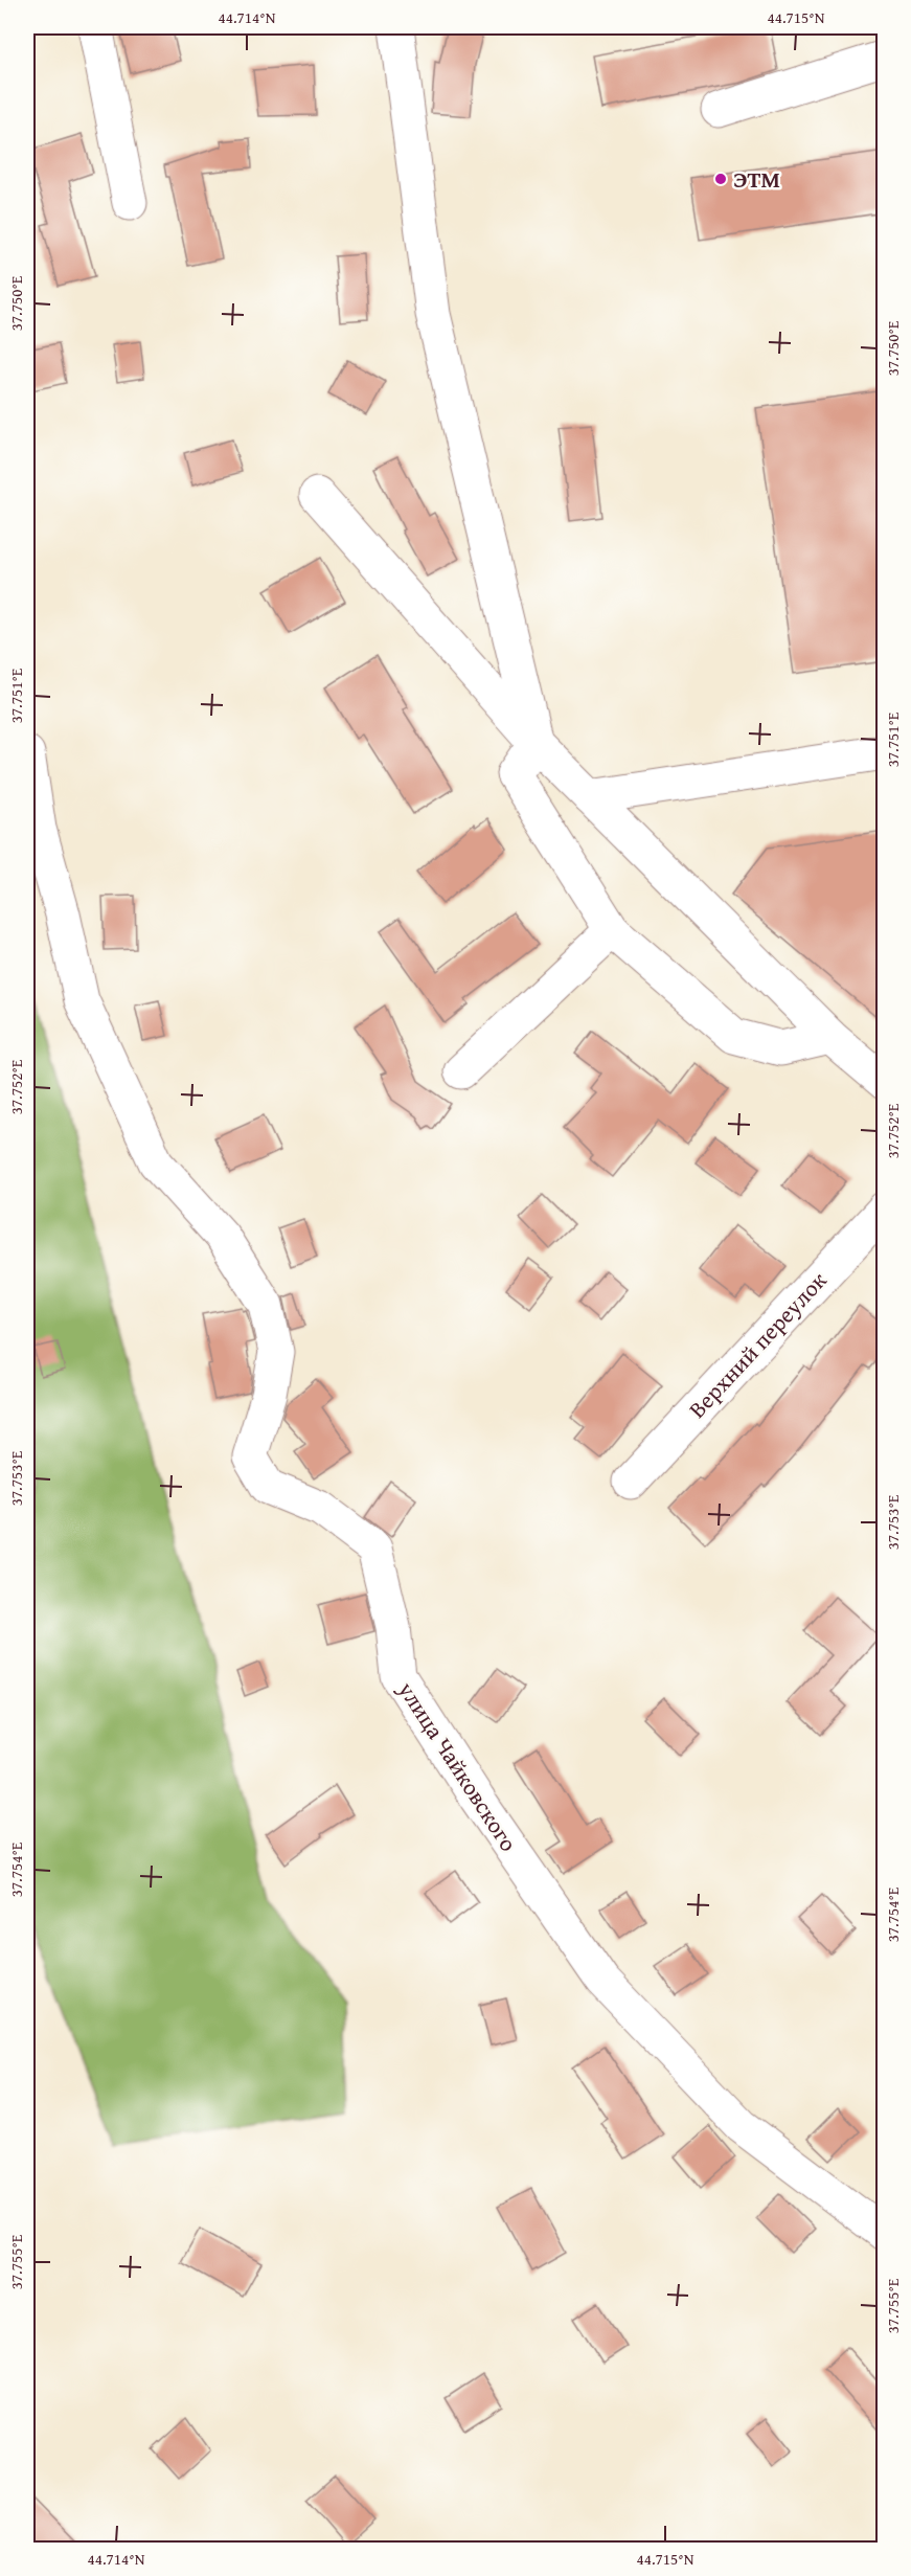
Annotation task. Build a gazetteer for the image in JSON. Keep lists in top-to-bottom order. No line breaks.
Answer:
{"streets":{"street":["Верхний переулок","улица Чайковского"]},"places":["ЭТМ"],"coordinates":["44.714°N","44.715°N","37.750°E","37.751°E","37.752°E","37.753°E","37.754°E","37.755°E"]}
